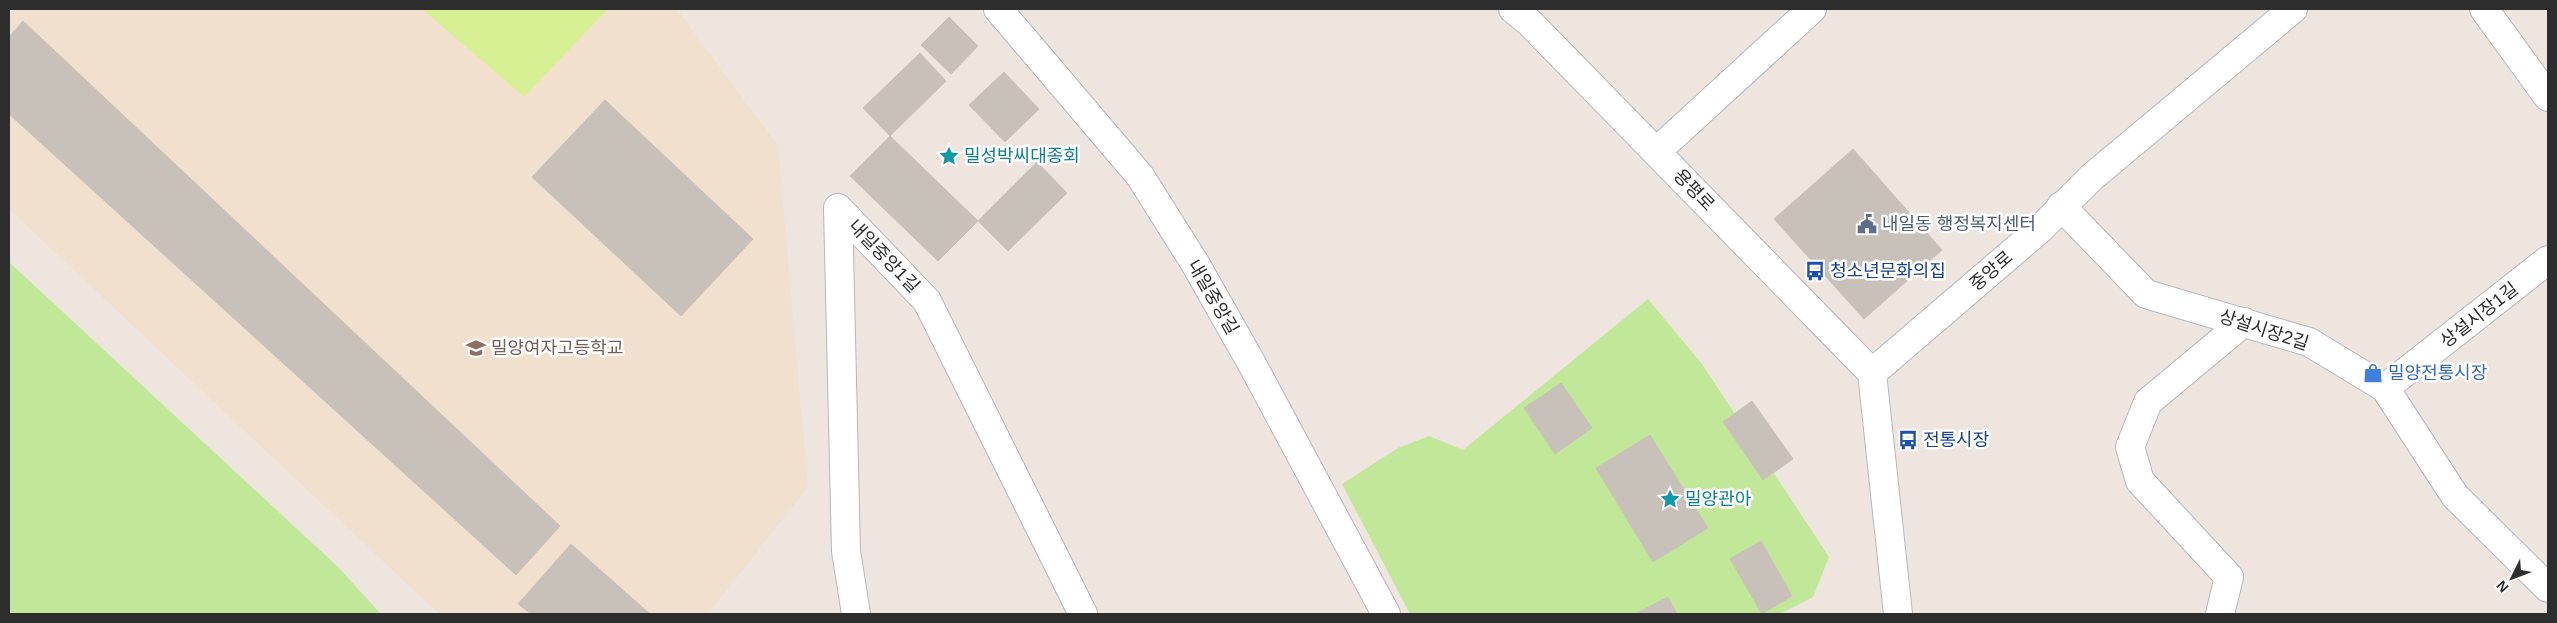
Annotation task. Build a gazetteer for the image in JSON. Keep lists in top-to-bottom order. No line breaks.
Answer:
{"streets":{"street":["용평로","내일중앙1길","중앙로","내일중앙길","상설시장1길","상설시장2길"]},"crossings":[["용평로","중앙로"],["중앙로","상설시장2길"],["상설시장1길","상설시장2길"]],"places":{"place":["밀성박씨대종회","밀양관아"],"public building":["내일동 행정복지센터"],"bus stop":["청소년문화의집","전통시장"],"school or university":["밀양여자고등학교"],"shop":["밀양전통시장"]},"north":"bottom left"}
